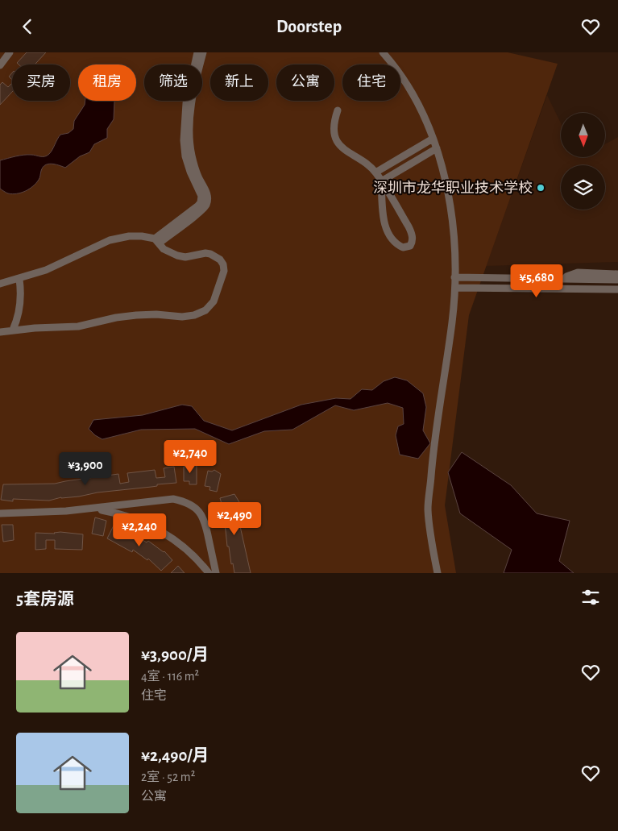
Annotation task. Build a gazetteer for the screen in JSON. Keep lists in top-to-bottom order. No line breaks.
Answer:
{"places":["深圳市龙华职业技术学校"],"north":"bottom","page":{"header":"Doorstep","chip":["买房","租房","筛选","新上","公寓","住宅"],"price":["¥5,680","¥2,740","¥3,900","¥2,490","¥2,240"],"heading":"5套房源","list":[{"name":"¥3,900/月","note":"4室 · 116 m² · 住宅"},{"name":"¥2,490/月","note":"2室 · 52 m² · 公寓"}]}}
